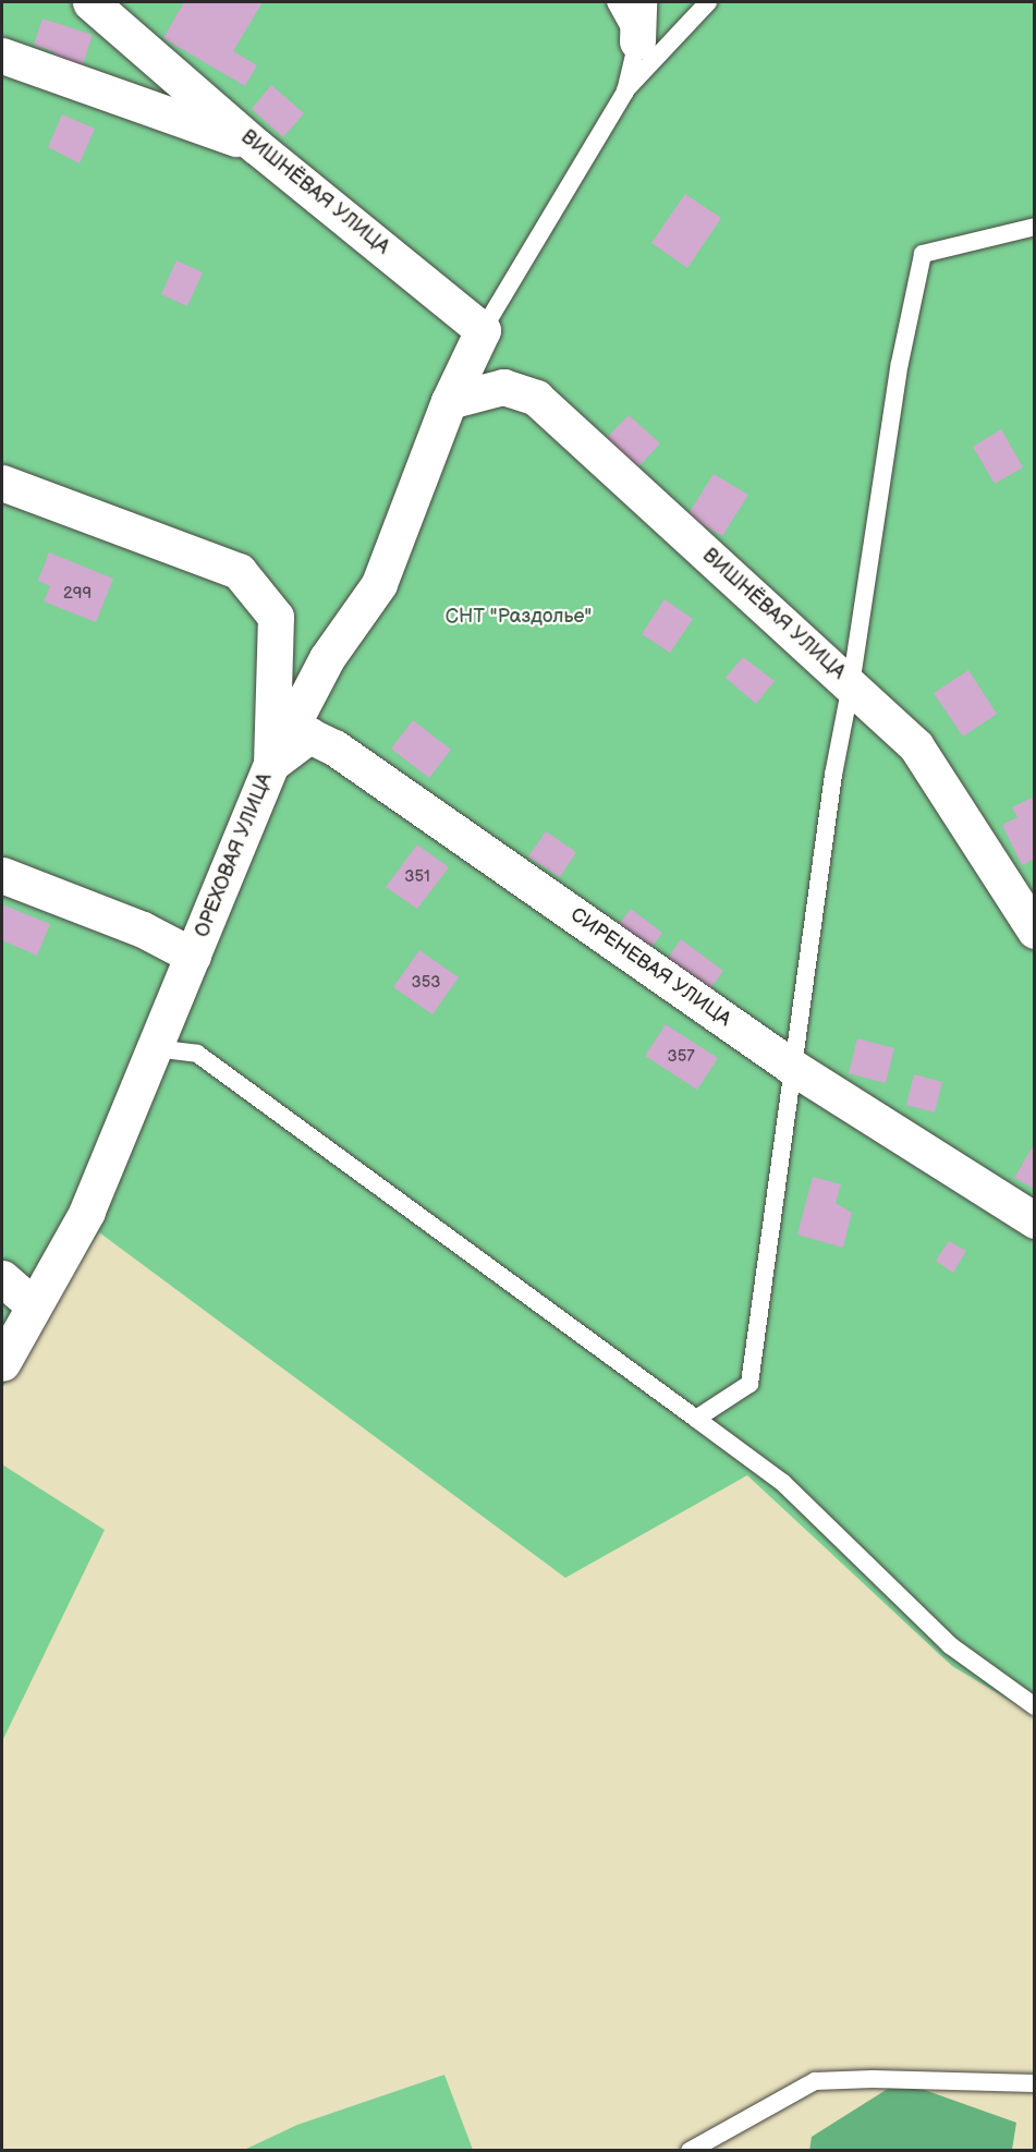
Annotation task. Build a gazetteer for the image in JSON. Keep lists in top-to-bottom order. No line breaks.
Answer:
{"streets":{"street":["ВИШНЁВАЯ УЛИЦА","ОРЕХОВАЯ УЛИЦА","СИРЕНЕВАЯ УЛИЦА"]},"crossings":[["ОРЕХОВАЯ УЛИЦА","СИРЕНЕВАЯ УЛИЦА"]],"parks":["СНТ \"Раздолье\""],"house_numbers":["299","351","353","357"]}
